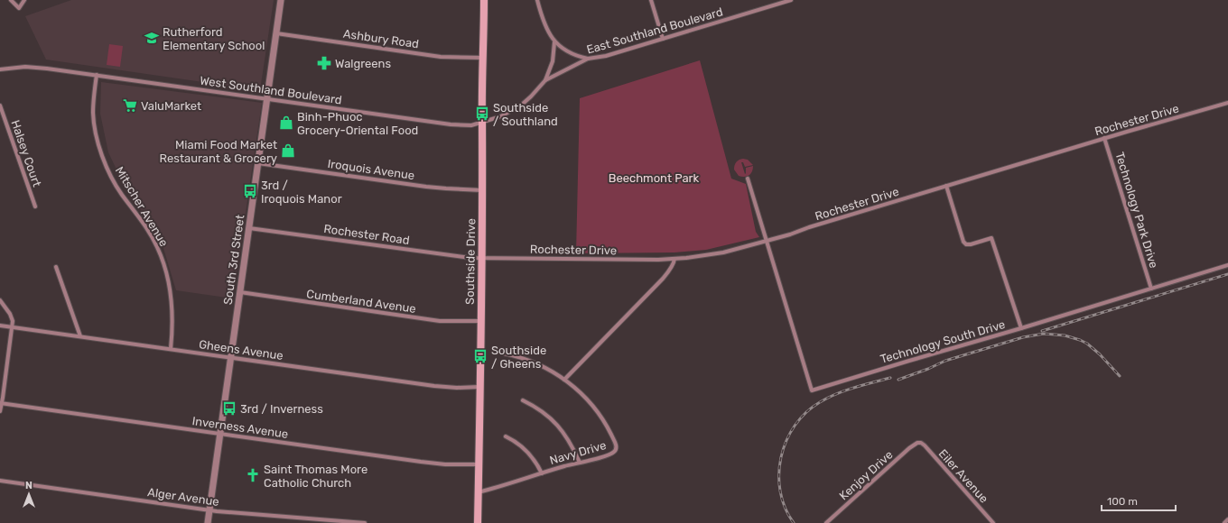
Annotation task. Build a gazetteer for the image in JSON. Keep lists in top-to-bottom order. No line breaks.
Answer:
{"streets":{"main road":["Southside Drive"],"street":["East Southland Boulevard","Ashbury Road","West Southland Boulevard","Rochester Drive","Halsey Court","Iroquois Avenue","Mitscher Avenue","Technology Park Drive","Rochester Road","South 3rd Street","Cumberland Avenue","Technology South Drive","Gheens Avenue","Inverness Avenue","Navy Drive","Kenjoy Drive","Eiler Avenue","Alger Avenue"]},"crossings":[["East Southland Boulevard","West Southland Boulevard"],["Ashbury Road","South 3rd Street"],["Ashbury Road","Southside Drive"],["West Southland Boulevard","Mitscher Avenue"],["West Southland Boulevard","South 3rd Street"],["West Southland Boulevard","Southside Drive"],["Rochester Drive","Technology Park Drive"],["Rochester Drive","Rochester Road"],["Rochester Drive","Southside Drive"],["Rochester Drive","Technology South Drive"],["Iroquois Avenue","South 3rd Street"],["Iroquois Avenue","Southside Drive"],["Mitscher Avenue","Gheens Avenue"],["Technology Park Drive","Technology South Drive"],["Rochester Road","South 3rd Street"],["Rochester Road","Southside Drive"],["South 3rd Street","Cumberland Avenue"],["South 3rd Street","Gheens Avenue"],["South 3rd Street","Inverness Avenue"],["South 3rd Street","Alger Avenue"],["Southside Drive","Cumberland Avenue"],["Southside Drive","Gheens Avenue"],["Southside Drive","Inverness Avenue"],["Southside Drive","Navy Drive"],["Kenjoy Drive","Eiler Avenue"]],"parks":["Beechmont Park"],"places":{"school or university":["Rutherford Elementary School"],"pharmacy":["Walgreens"],"supermarket":["ValuMarket"],"bus stop":["Southside / Southland","3rd / Iroquois Manor","Southside / Gheens","3rd / Inverness"],"shop":["Binh-Phuoc Grocery-Oriental Food","Miami Food Market Restaurant & Grocery"],"church":["Saint Thomas More Catholic Church"]},"scale_bar":"100 m","north":"top"}
